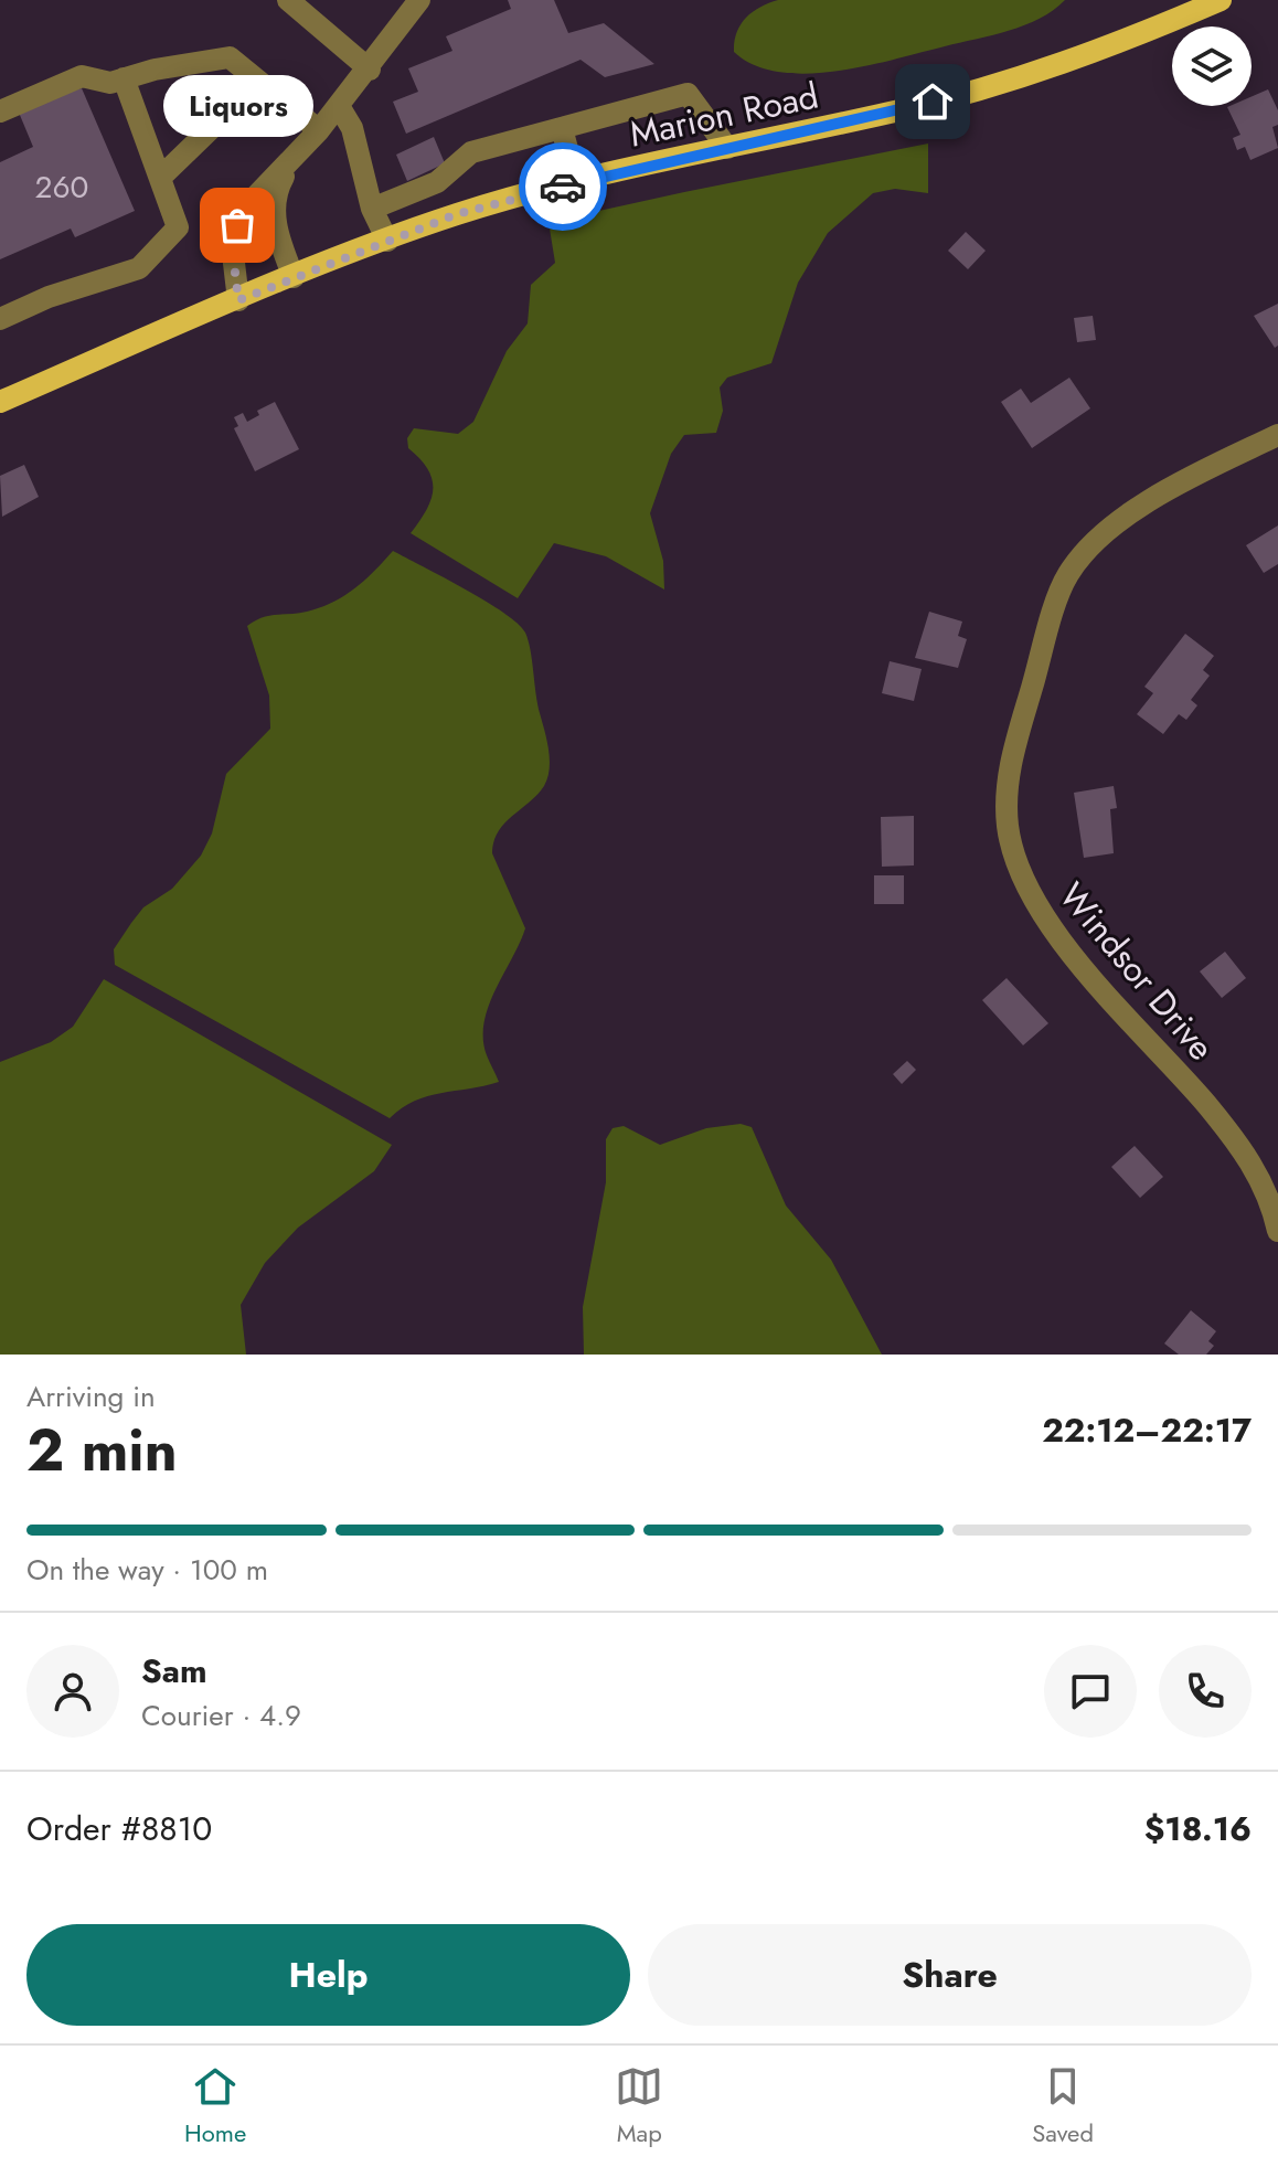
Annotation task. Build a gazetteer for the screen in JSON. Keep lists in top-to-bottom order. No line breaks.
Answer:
{"streets":{"main road":["Marion Road"],"street":["Windsor Drive"]},"places":["Liquors"],"house_numbers":["260"],"page":{"bubble":"Liquors","heading":["2 min","Arriving in","22:12–22:17"],"panel":["Sam","Courier · 4.9","Order #8810","$18.16"],"bar":"On the way · 100 m","buttons":["Help","Share"],"tabs":["Home","Map","Saved"]}}
